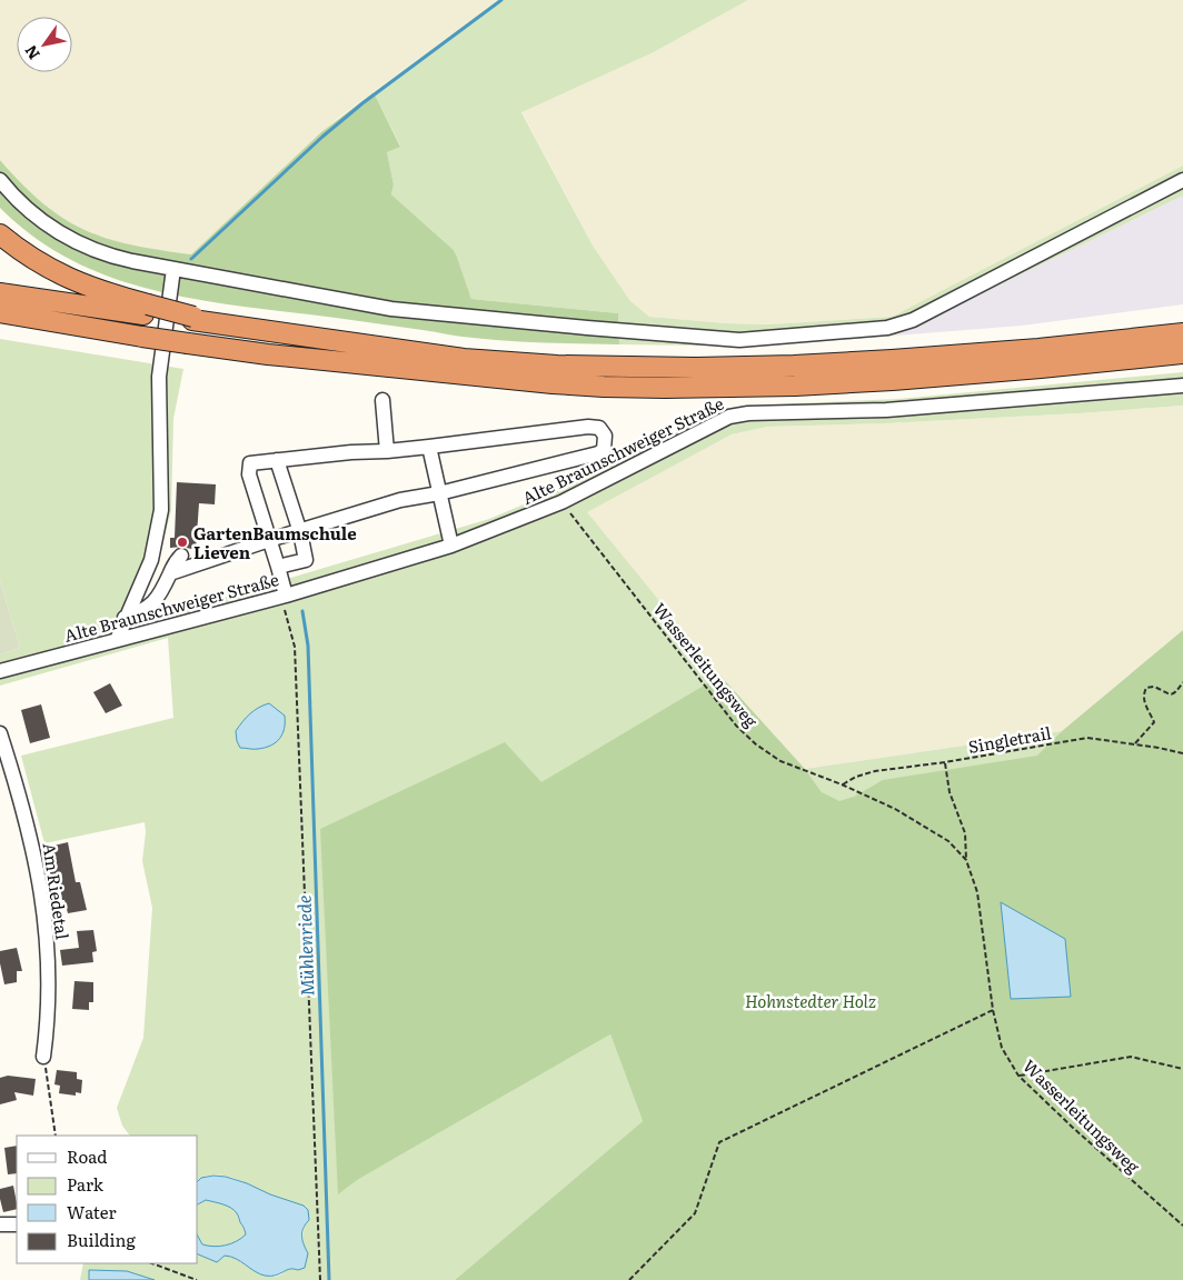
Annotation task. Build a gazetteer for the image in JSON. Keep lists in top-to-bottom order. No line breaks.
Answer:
{"streets":{"street":["Alte Braunschweiger Straße","Am Riedetal"],"path":["Wasserleitungsweg","Singletrail"]},"crossings":[["Alte Braunschweiger Straße","Wasserleitungsweg"],["Wasserleitungsweg","Singletrail"]],"water":["Mühlenriede"],"parks":["Hohnstedter Holz"],"places":["GartenBaumschule Lieven"],"legend":["Road","Park","Water","Building"],"north":"bottom left"}
